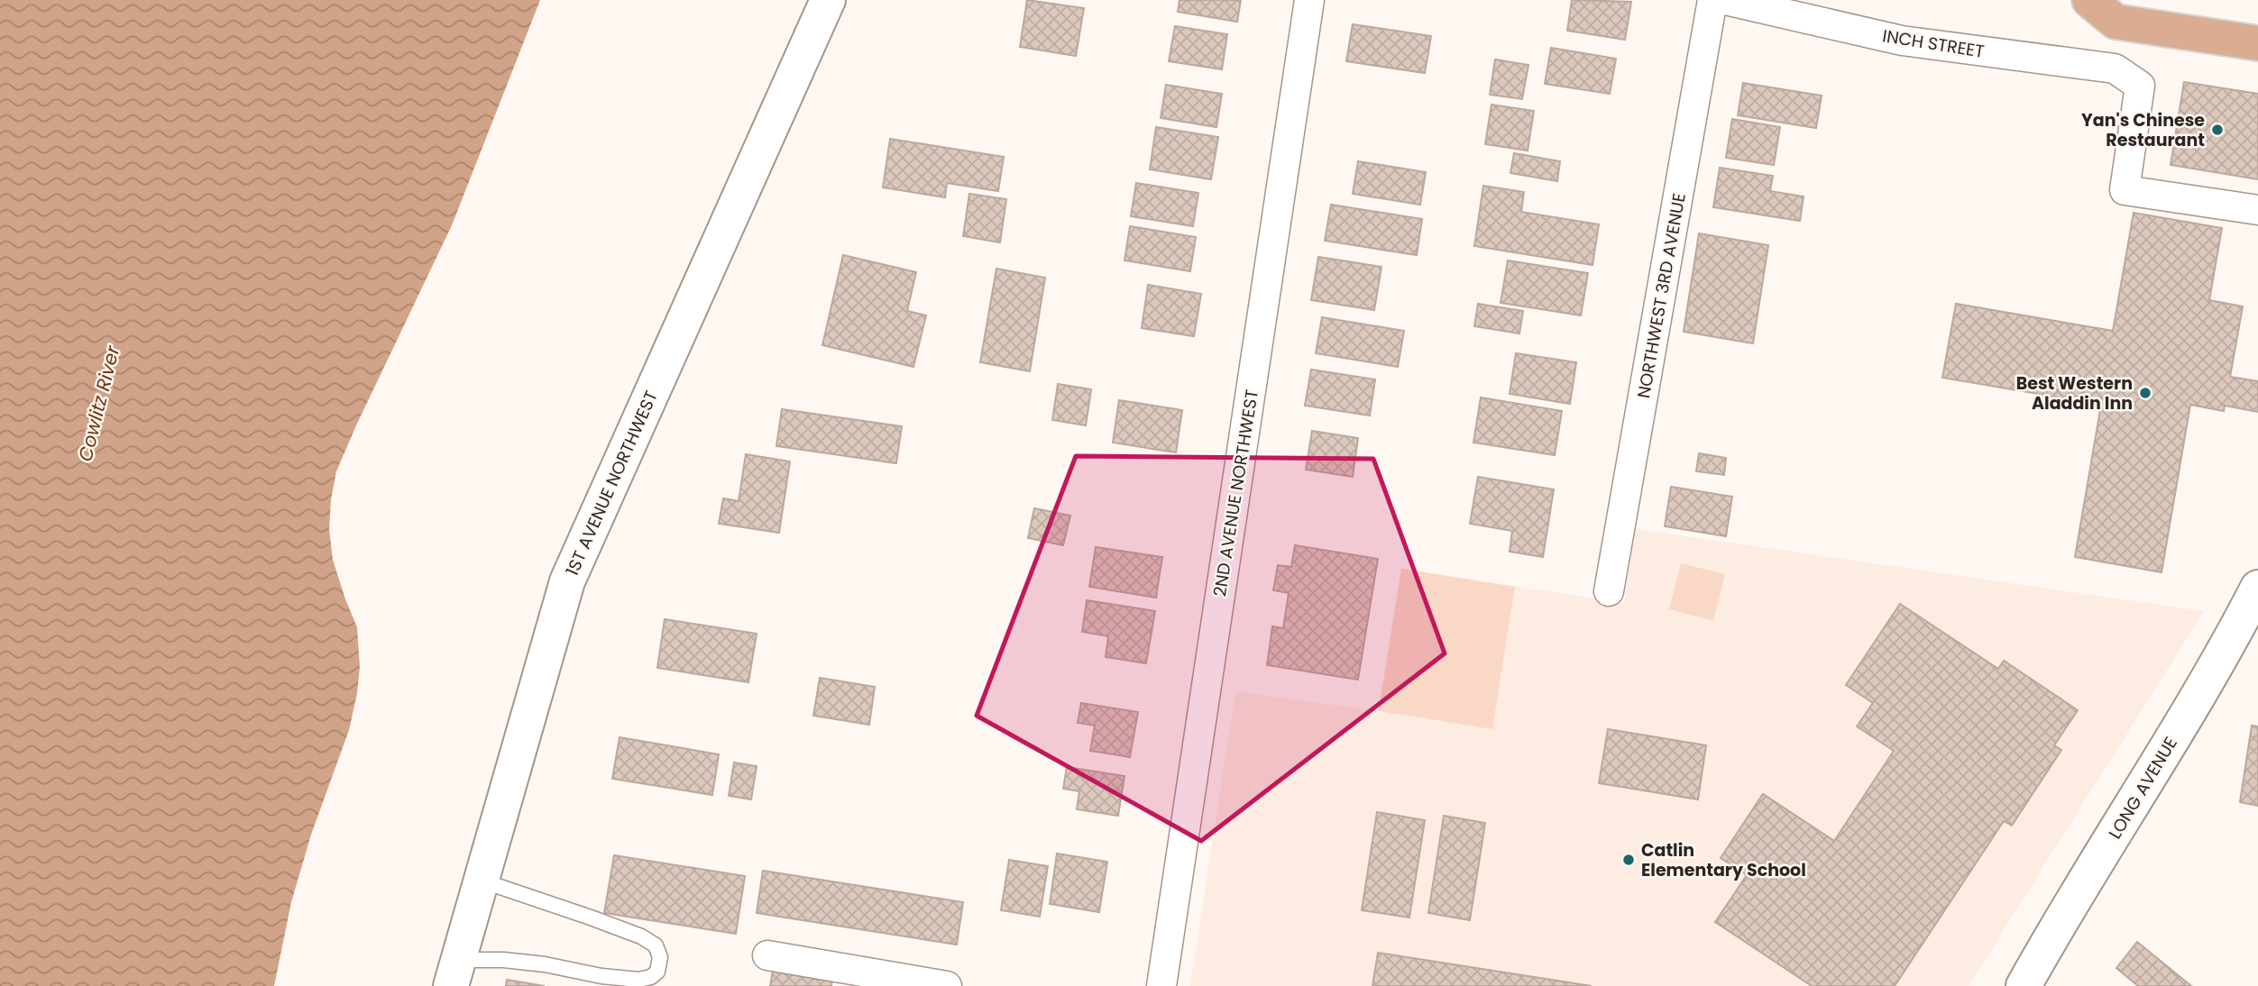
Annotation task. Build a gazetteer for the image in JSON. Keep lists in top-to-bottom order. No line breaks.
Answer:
{"streets":{"main road":["1ST AVENUE NORTHWEST","LONG AVENUE"],"street":["INCH STREET","NORTHWEST 3RD AVENUE","2ND AVENUE NORTHWEST"]},"water":["Cowlitz River"],"places":["Yan's Chinese Restaurant","Best Western Aladdin Inn","Catlin Elementary School"]}
